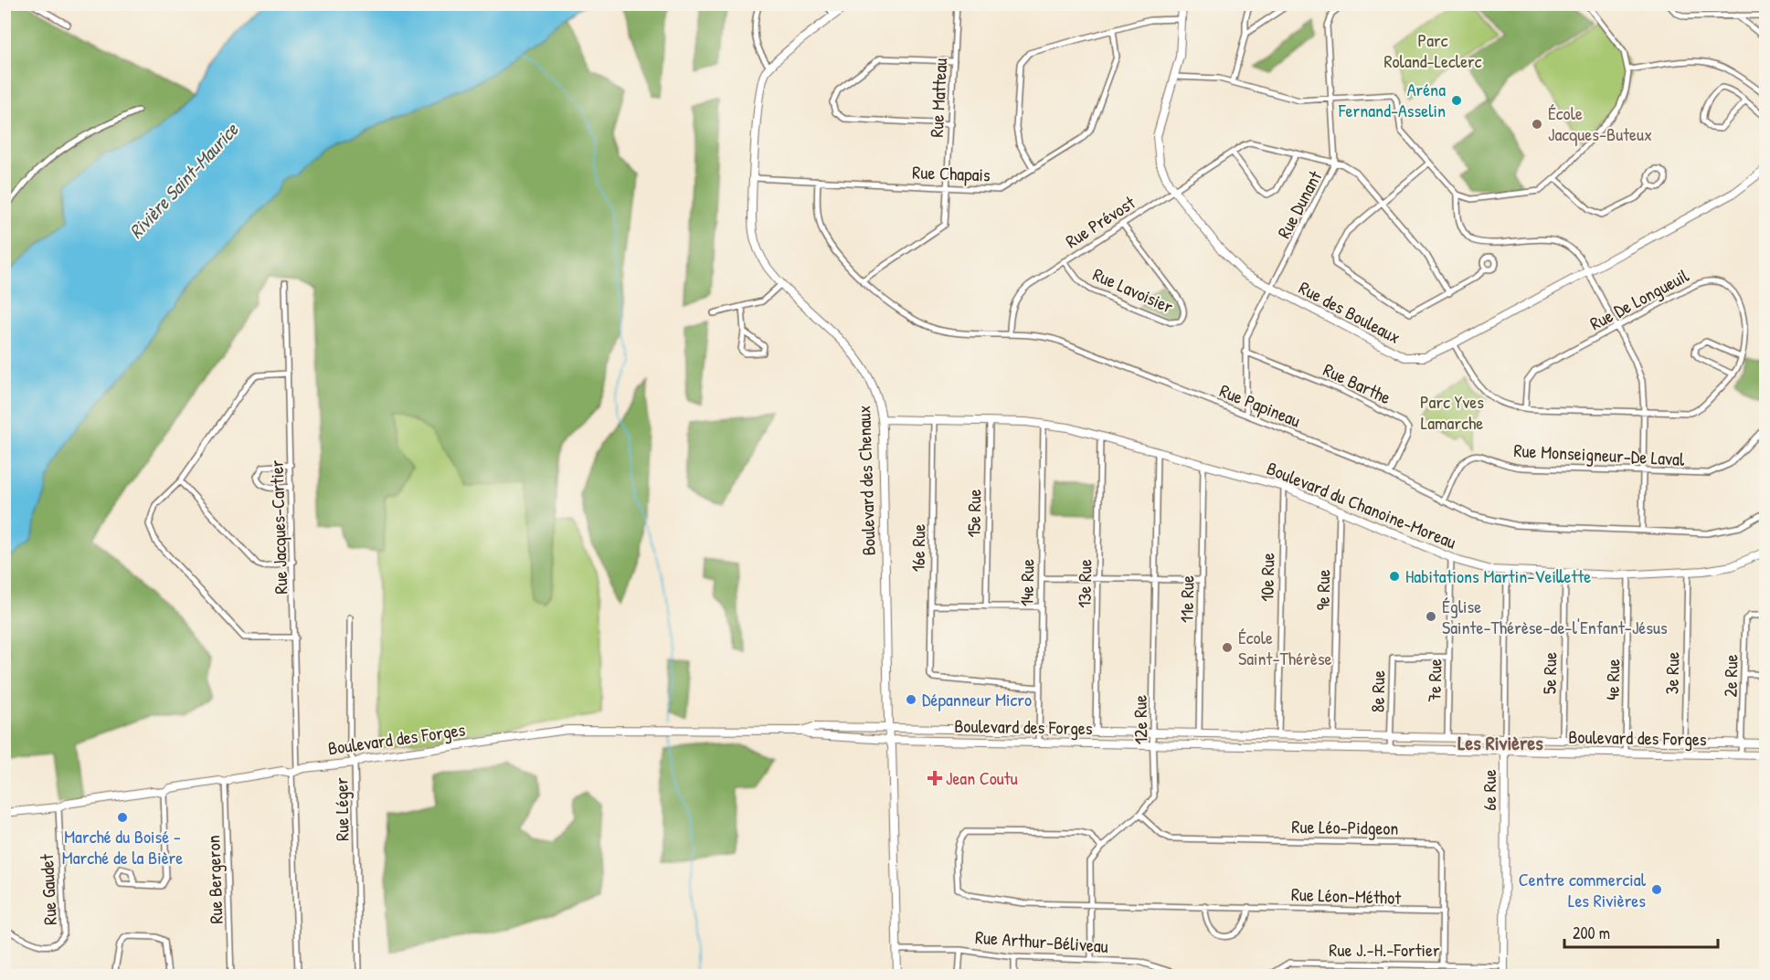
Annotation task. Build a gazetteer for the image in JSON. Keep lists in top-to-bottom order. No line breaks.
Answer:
{"streets":{"street":["Rue Matteau","Rue Chapais","Rue Dunant","Rue Prévost","Rue Lavoisier","Rue De Longueuil","Rue des Bouleaux","Rue Barthe","Rue Papineau","Rue Monseigneur-De Laval","Boulevard des Chenaux","Boulevard du Chanoine-Moreau","15e Rue","Rue Jacques-Cartier","16e Rue","10e Rue","14e Rue","13e Rue","9e Rue","11e Rue","5e Rue","3e Rue","2e Rue","4e Rue","7e Rue","8e Rue","12e Rue","Boulevard des Forges","6e Rue","Rue Léger","Rue Léo-Pidgeon","Rue Bergeron","Rue Gaudet","Rue Léon-Méthot","Rue Arthur-Béliveau","Rue J.-H.-Fortier"]},"crossings":[["Rue Matteau","Rue Chapais"],["Rue Matteau","Rue Papineau"],["Rue Chapais","Rue Papineau"],["Rue Chapais","Boulevard des Chenaux"],["Rue Dunant","Rue Prévost"],["Rue Dunant","Rue des Bouleaux"],["Rue Dunant","Rue Barthe"],["Rue Dunant","Rue Papineau"],["Rue Prévost","Rue Lavoisier"],["Rue Prévost","Rue des Bouleaux"],["Rue Prévost","Rue Papineau"],["Rue De Longueuil","Rue des Bouleaux"],["Rue Barthe","Rue Papineau"],["Rue Papineau","Rue Monseigneur-De Laval"],["Boulevard des Chenaux","Boulevard du Chanoine-Moreau"],["Boulevard des Chenaux","Boulevard des Forges"],["Boulevard des Chenaux","Rue Arthur-Béliveau"],["Boulevard du Chanoine-Moreau","15e Rue"],["Boulevard du Chanoine-Moreau","16e Rue"],["Boulevard du Chanoine-Moreau","10e Rue"],["Boulevard du Chanoine-Moreau","14e Rue"],["Boulevard du Chanoine-Moreau","13e Rue"],["Boulevard du Chanoine-Moreau","9e Rue"],["Boulevard du Chanoine-Moreau","11e Rue"],["Boulevard du Chanoine-Moreau","5e Rue"],["Boulevard du Chanoine-Moreau","3e Rue"],["Boulevard du Chanoine-Moreau","4e Rue"],["Boulevard du Chanoine-Moreau","7e Rue"],["Boulevard du Chanoine-Moreau","12e Rue"],["Boulevard du Chanoine-Moreau","6e Rue"],["Rue Jacques-Cartier","Boulevard des Forges"],["16e Rue","14e Rue"],["10e Rue","Boulevard des Forges"],["14e Rue","Boulevard des Forges"],["13e Rue","Boulevard des Forges"],["9e Rue","Boulevard des Forges"],["11e Rue","Boulevard des Forges"],["5e Rue","Boulevard des Forges"],["3e Rue","Boulevard des Forges"],["2e Rue","Boulevard des Forges"],["4e Rue","Boulevard des Forges"],["7e Rue","8e Rue"],["7e Rue","Boulevard des Forges"],["8e Rue","Boulevard des Forges"],["12e Rue","Boulevard des Forges"],["12e Rue","Rue Léo-Pidgeon"],["12e Rue","Rue Léon-Méthot"],["12e Rue","Rue Arthur-Béliveau"],["Boulevard des Forges","6e Rue"],["Boulevard des Forges","Rue Léger"],["Boulevard des Forges","Rue Bergeron"],["Boulevard des Forges","Rue Gaudet"],["6e Rue","Rue J.-H.-Fortier"],["Rue Léo-Pidgeon","Rue Léon-Méthot"],["Rue Léo-Pidgeon","Rue J.-H.-Fortier"]],"districts":["Les Rivières"],"water":["Rivière Saint-Maurice"],"parks":["Parc Roland-Leclerc","Parc Yves Lamarche"],"places":{"other":["Aréna Fernand-Asselin","École Jacques-Buteux","Habitations Martin-Veillette","Église Sainte-Thérèse-de-l'Enfant-Jésus","École Saint-Thérèse","Dépanneur Micro","Marché du Boisé - Marché de la Bière","Centre commercial Les Rivières"],"health":["Jean Coutu"]},"scale_bar":"200 m"}
